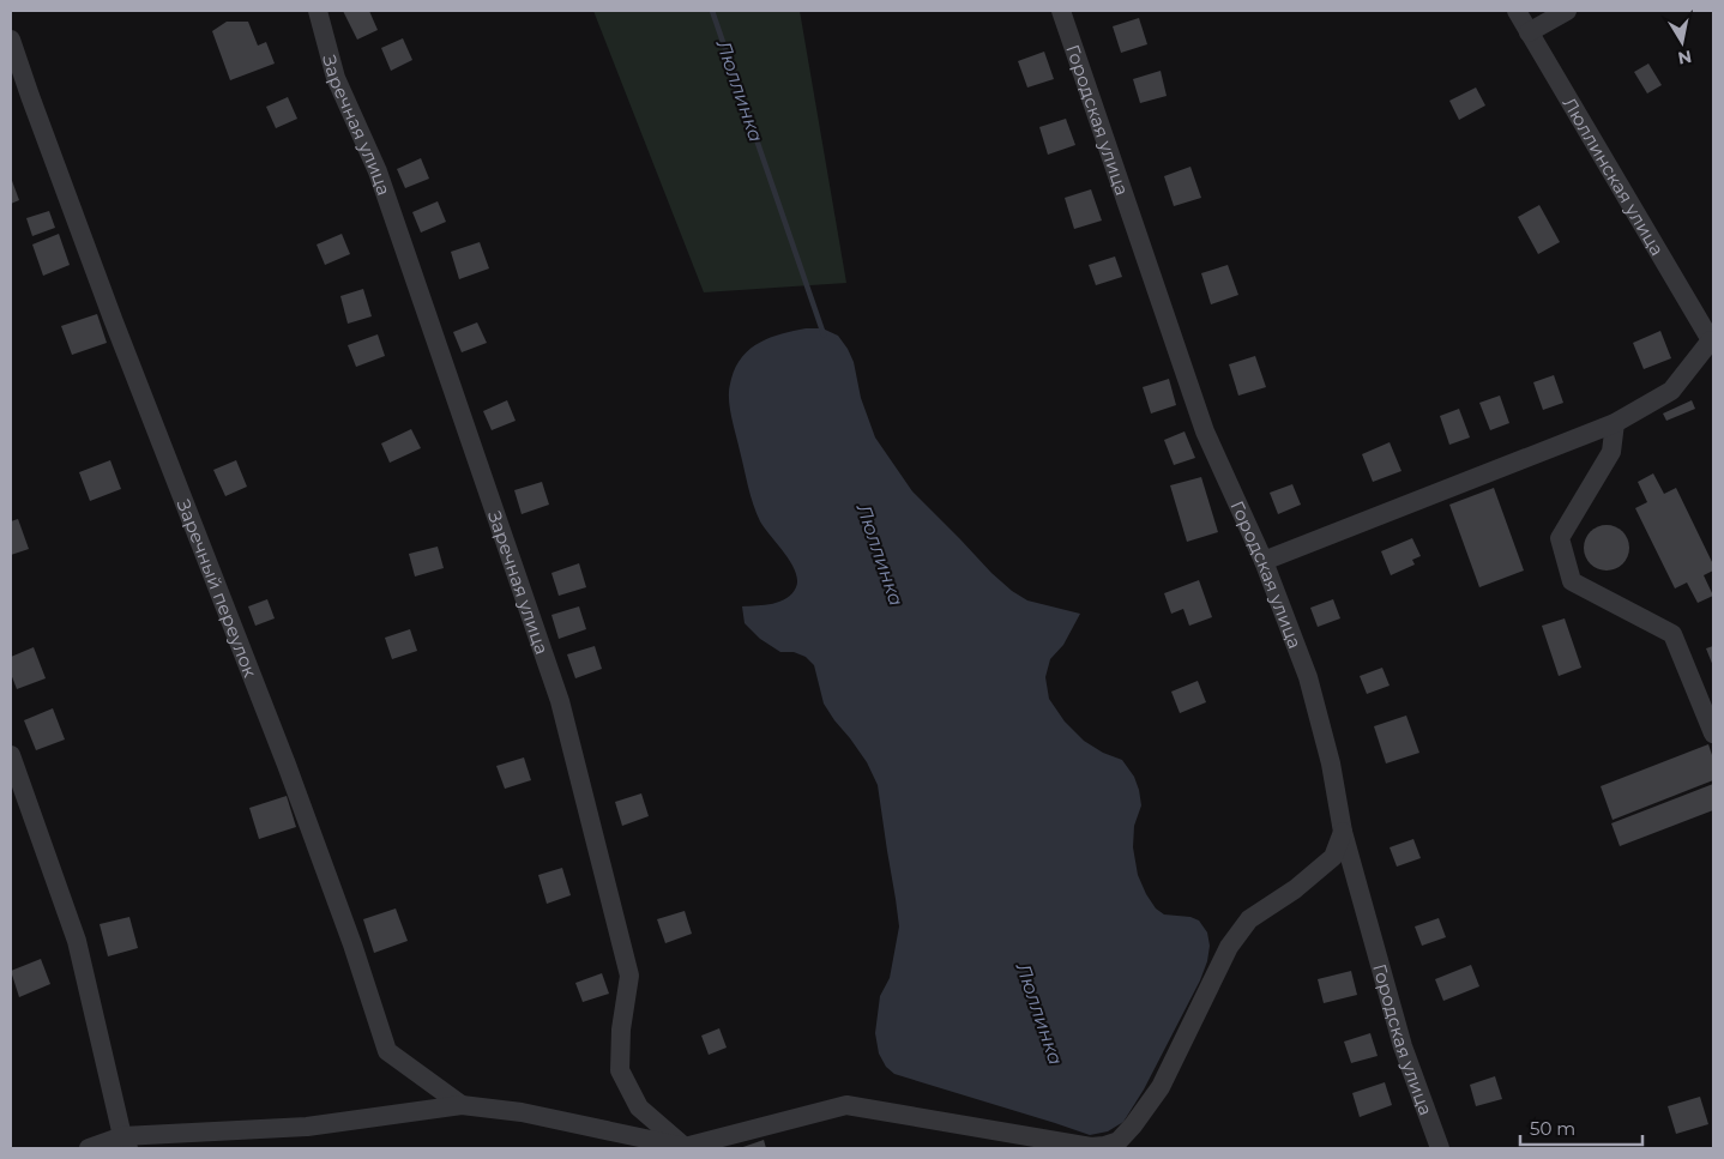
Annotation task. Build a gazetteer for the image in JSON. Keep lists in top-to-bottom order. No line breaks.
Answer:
{"streets":{"street":["Городская улица","Заречная улица","Люллинская улица","Заречный переулок"]},"water":["Люллинка"],"scale_bar":"50 m","north":"bottom"}
